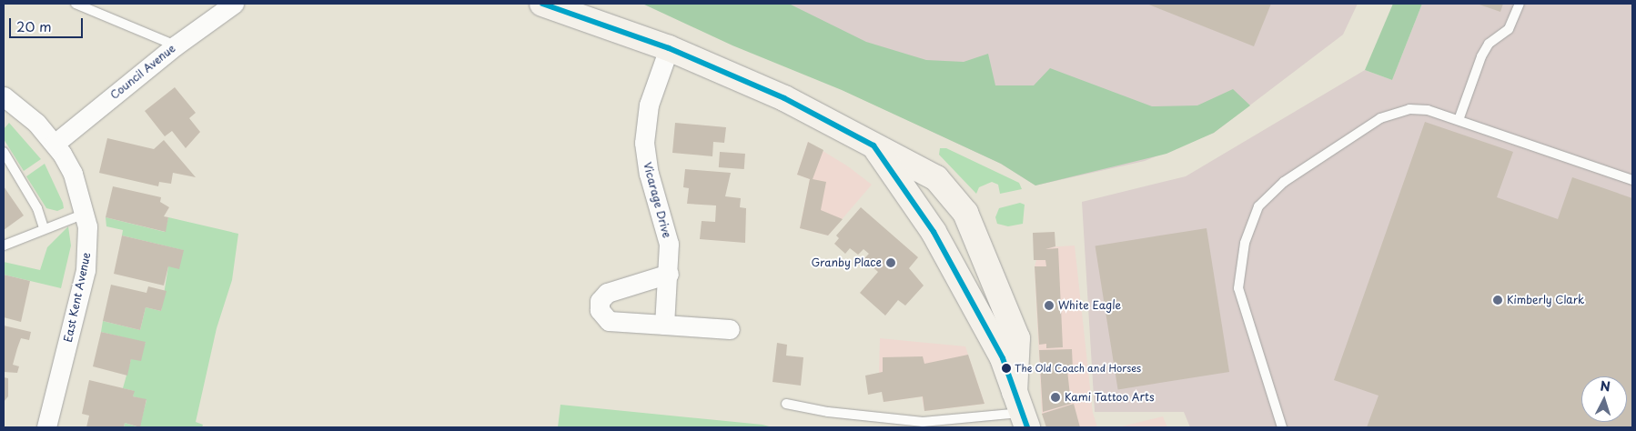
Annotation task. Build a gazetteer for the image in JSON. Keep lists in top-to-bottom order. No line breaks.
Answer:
{"streets":{"street":["Council Avenue","Vicarage Drive","East Kent Avenue"]},"crossings":[["Council Avenue","East Kent Avenue"]],"places":["Granby Place","Kimberly Clark","White Eagle","The Old Coach and Horses","Kami Tattoo Arts"],"scale_bar":"20 m","north":"top"}
